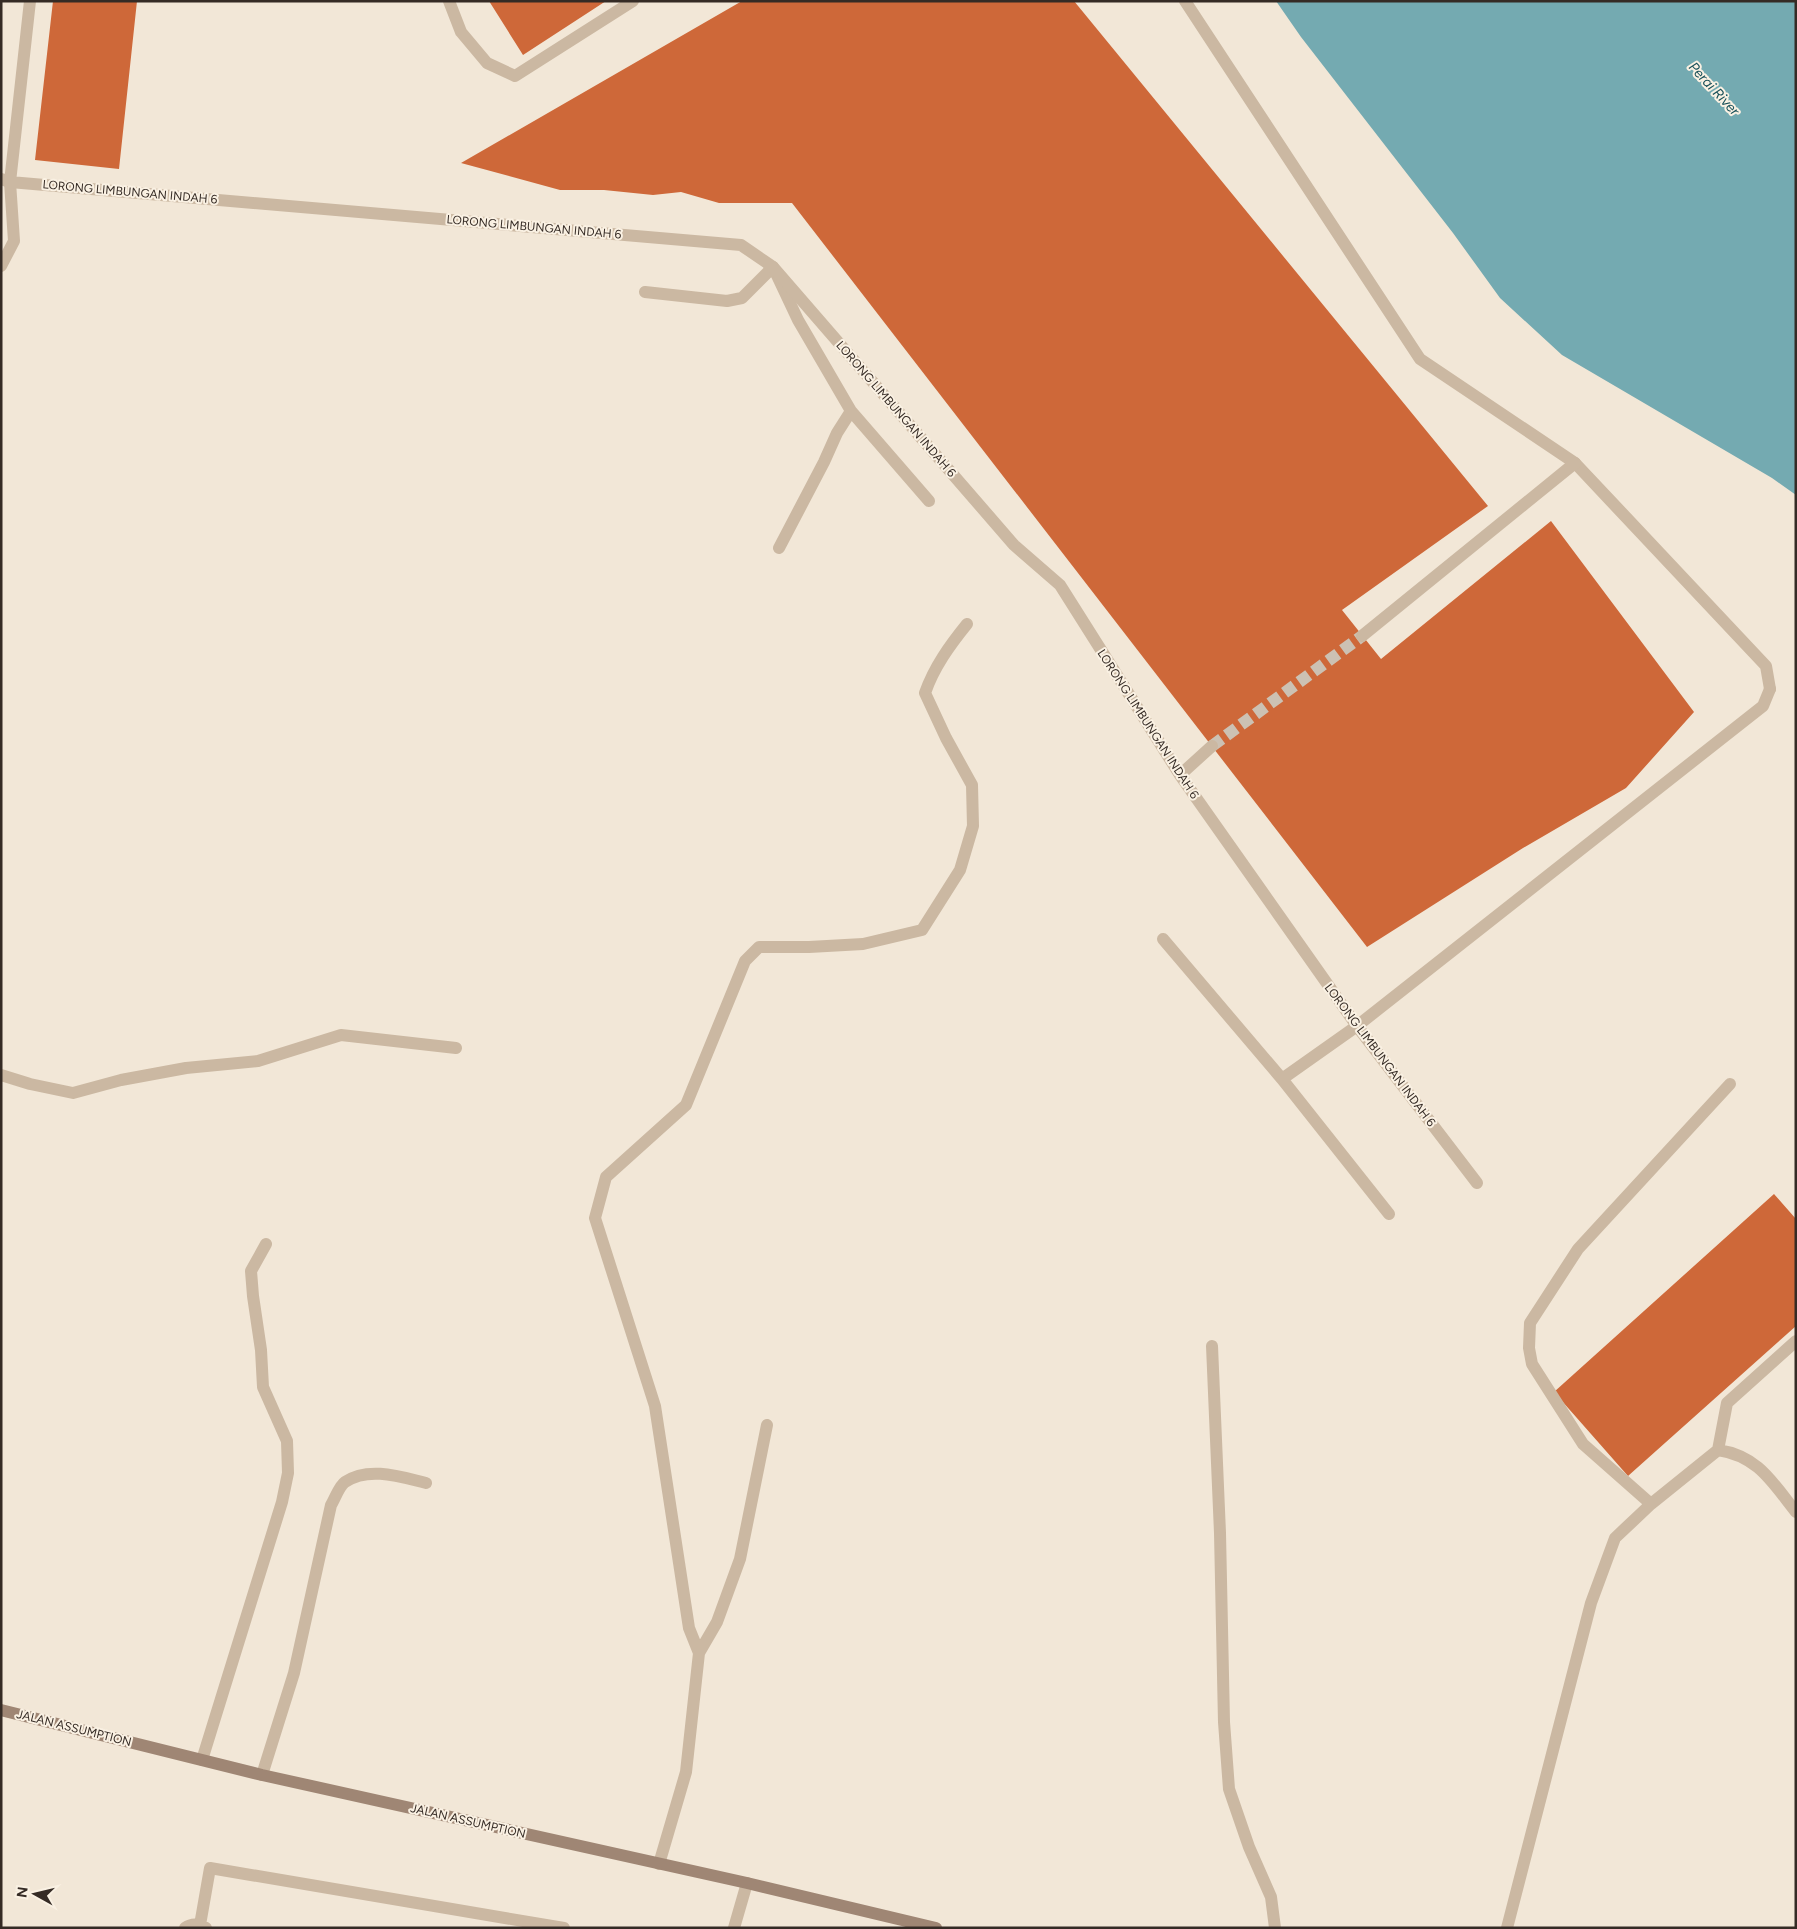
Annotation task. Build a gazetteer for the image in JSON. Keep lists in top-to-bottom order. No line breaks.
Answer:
{"streets":{"street":["LORONG LIMBUNGAN INDAH 6","JALAN ASSUMPTION"]},"water":["Perai River"],"north":"left"}
